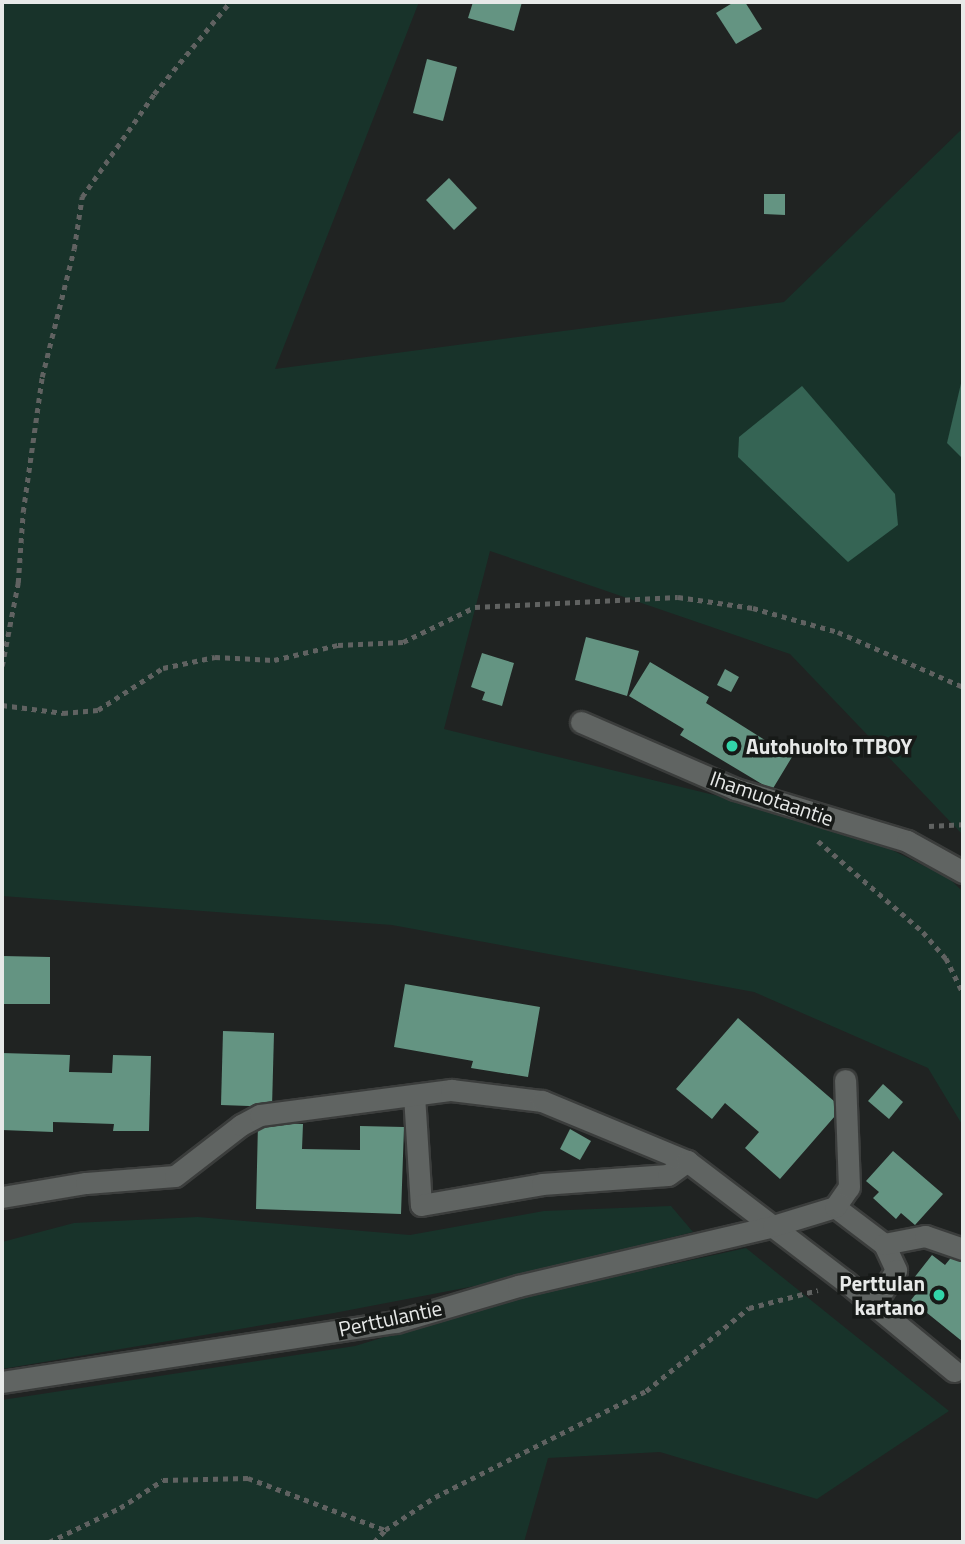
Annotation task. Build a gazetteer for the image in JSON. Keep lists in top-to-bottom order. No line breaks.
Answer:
{"streets":{"street":["Ihamuotaantie","Perttulantie"]},"places":["Autohuolto TTBOY","Perttulan kartano"]}
